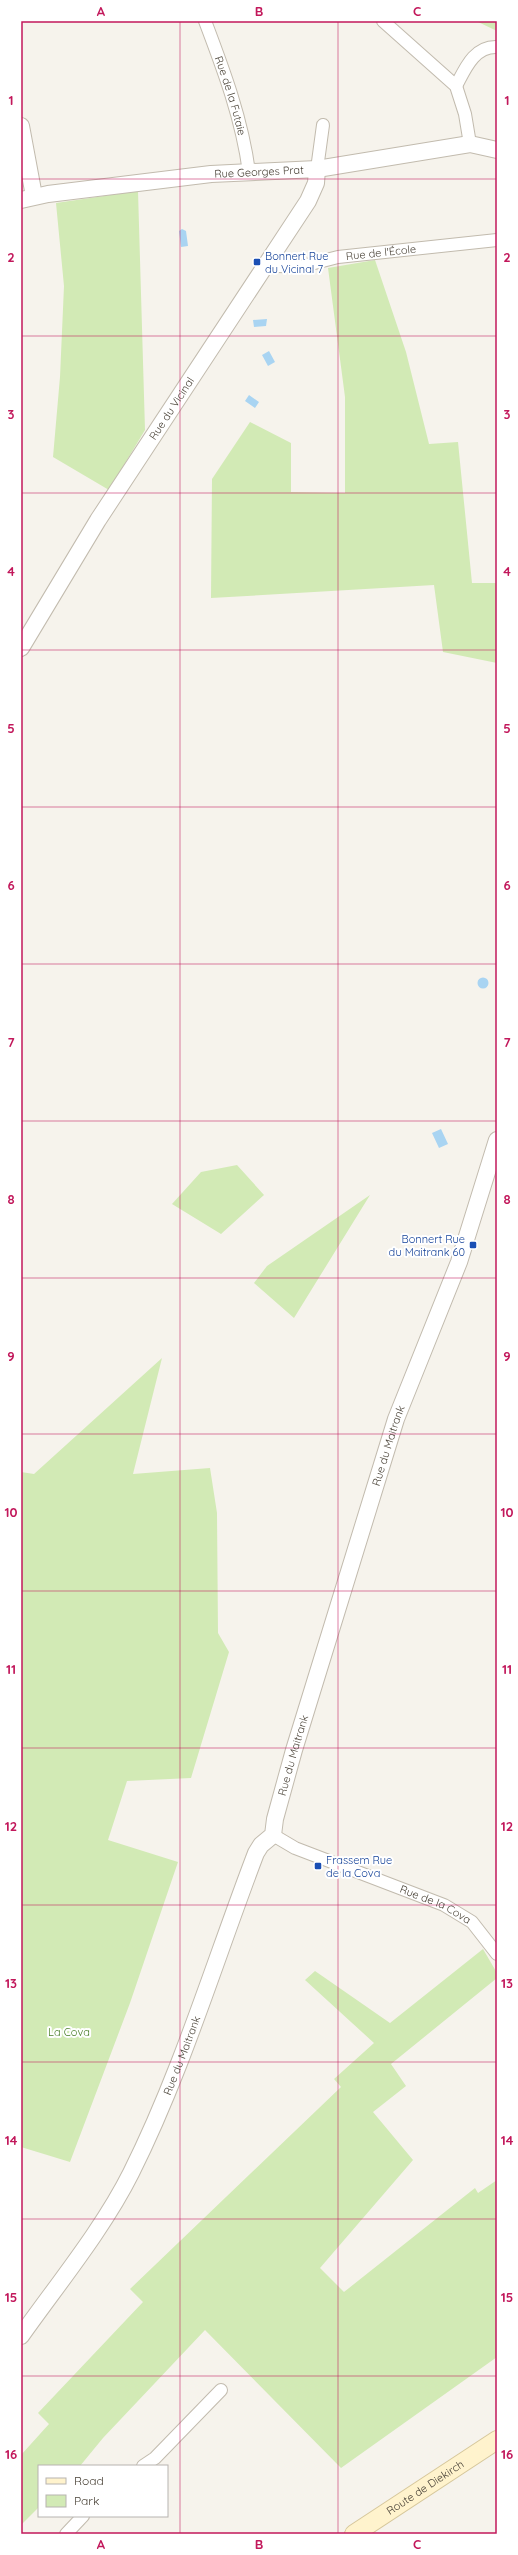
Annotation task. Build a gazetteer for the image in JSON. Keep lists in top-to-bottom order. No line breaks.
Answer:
{"streets":{"main road":["Route de Diekirch"],"street":["Rue de la Futaie","Rue Georges Prat","Rue de l'École","Rue du Vicinal","Rue du Maitrank","Rue de la Cova"]},"crossings":[["Rue de la Futaie","Rue Georges Prat"],["Rue Georges Prat","Rue du Vicinal"],["Rue de l'École","Rue du Vicinal"],["Rue du Maitrank","Rue de la Cova"]],"parks":["La Cova"],"places":{"transit":["Bonnert Rue du Vicinal 7","Bonnert Rue du Maitrank 60","Frassem Rue de la Cova"]},"legend":["Road","Park"],"grid":{"columns":["A","B","C"],"rows":["1","2","3","4","5","6","7","8","9","10","11","12","13","14","15","16"]}}
